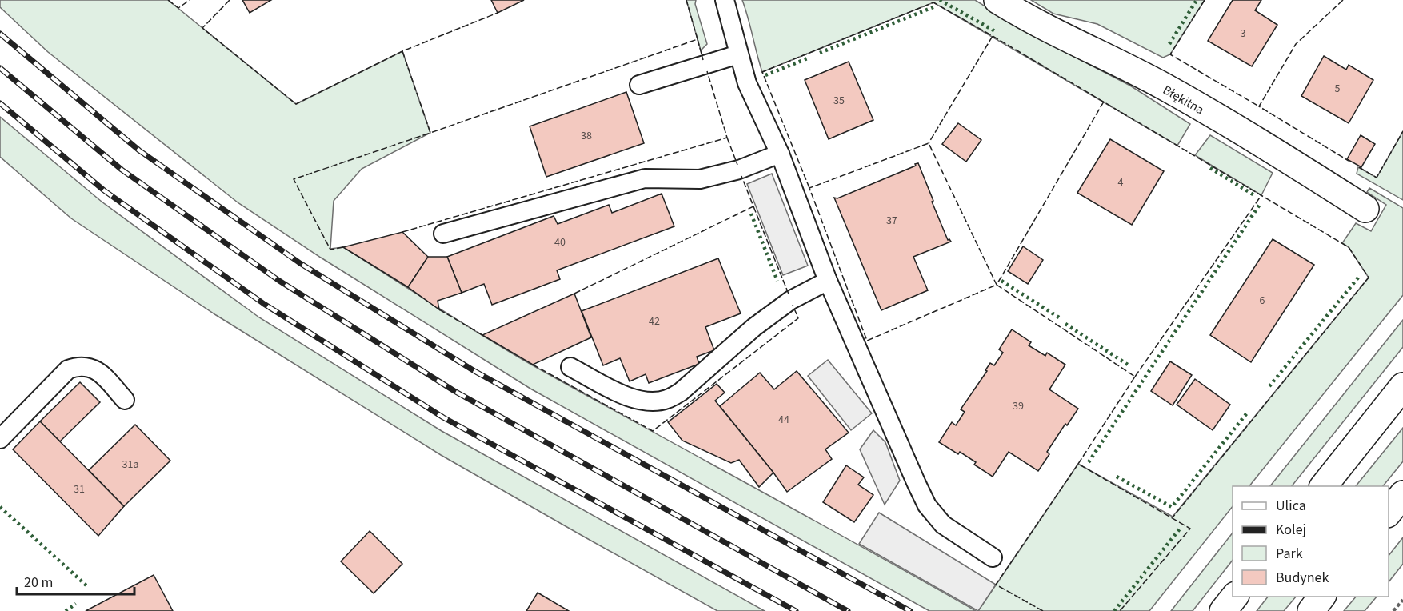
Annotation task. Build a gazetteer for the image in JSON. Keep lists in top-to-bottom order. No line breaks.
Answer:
{"streets":{"street":["Błękitna"]},"house_numbers":["3","5","35","38","4","37","40","6","42","39","44","31a","31"],"legend":["Ulica","Kolej","Park","Budynek"],"scale_bar":"20 m"}
